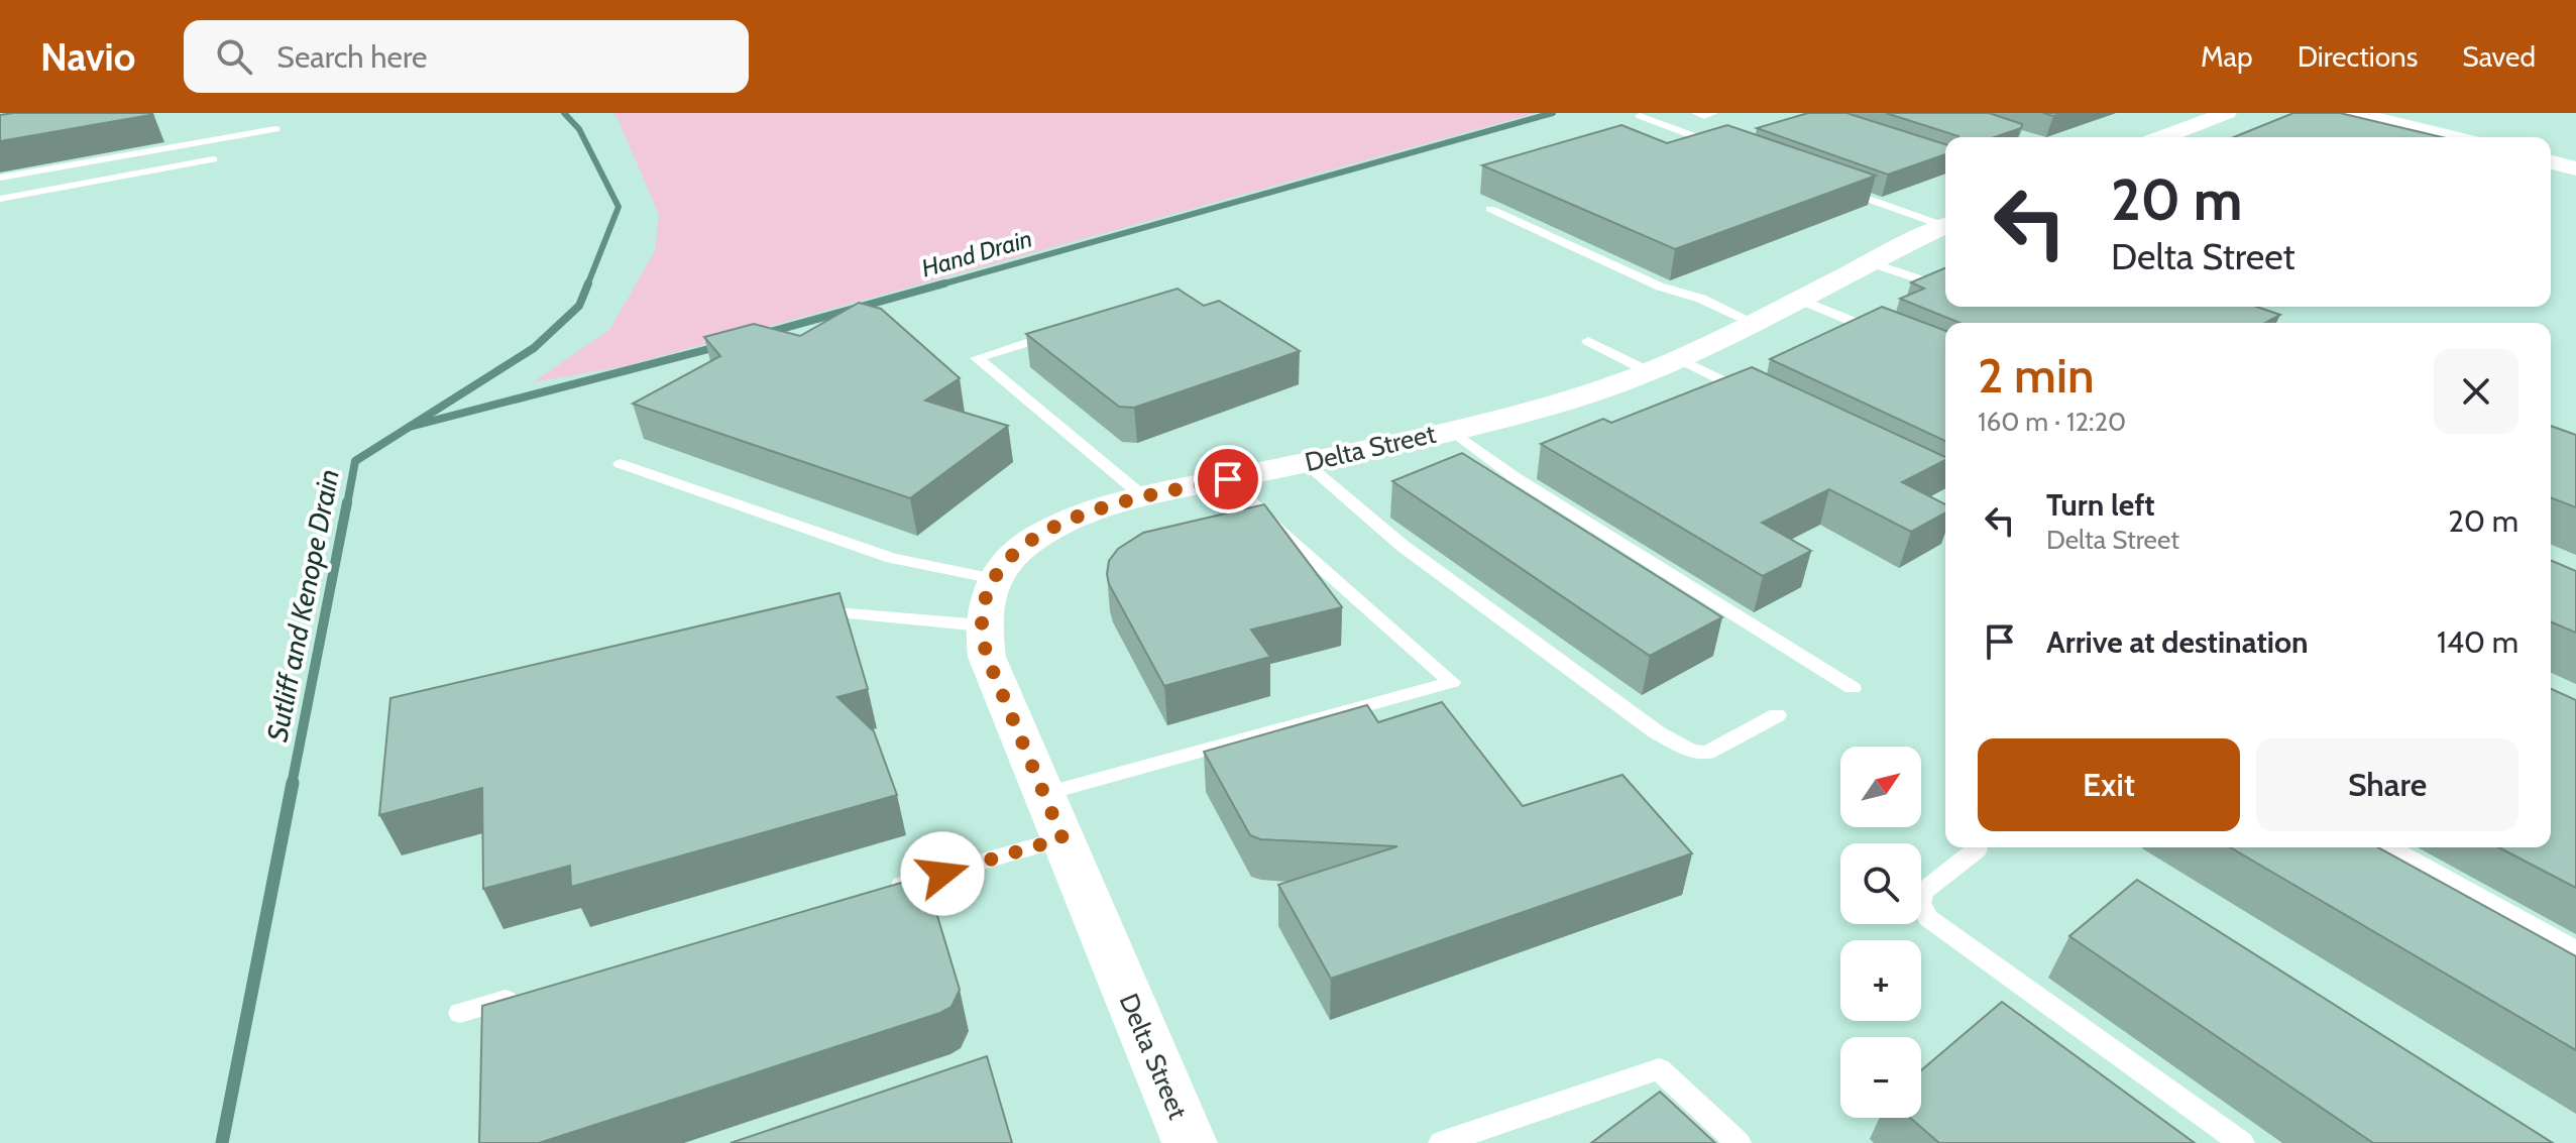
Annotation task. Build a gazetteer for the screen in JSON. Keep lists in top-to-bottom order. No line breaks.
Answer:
{"streets":{"street":["Delta Street"]},"water":["Hand Drain","Sutliff and Kenope Drain"],"north":"top right","page":{"header":"Navio","search":"Search here","nav":["Map","Directions","Saved"],"turn":["20 m","Delta Street"],"heading":["2 min","160 m · 12:20"],"list":[{"name":"Turn left","note":"Delta Street","value":"20 m"},{"name":"Arrive at destination","value":"140 m"}],"buttons":["Exit","Share"],"map_buttons":["+","−"]}}
